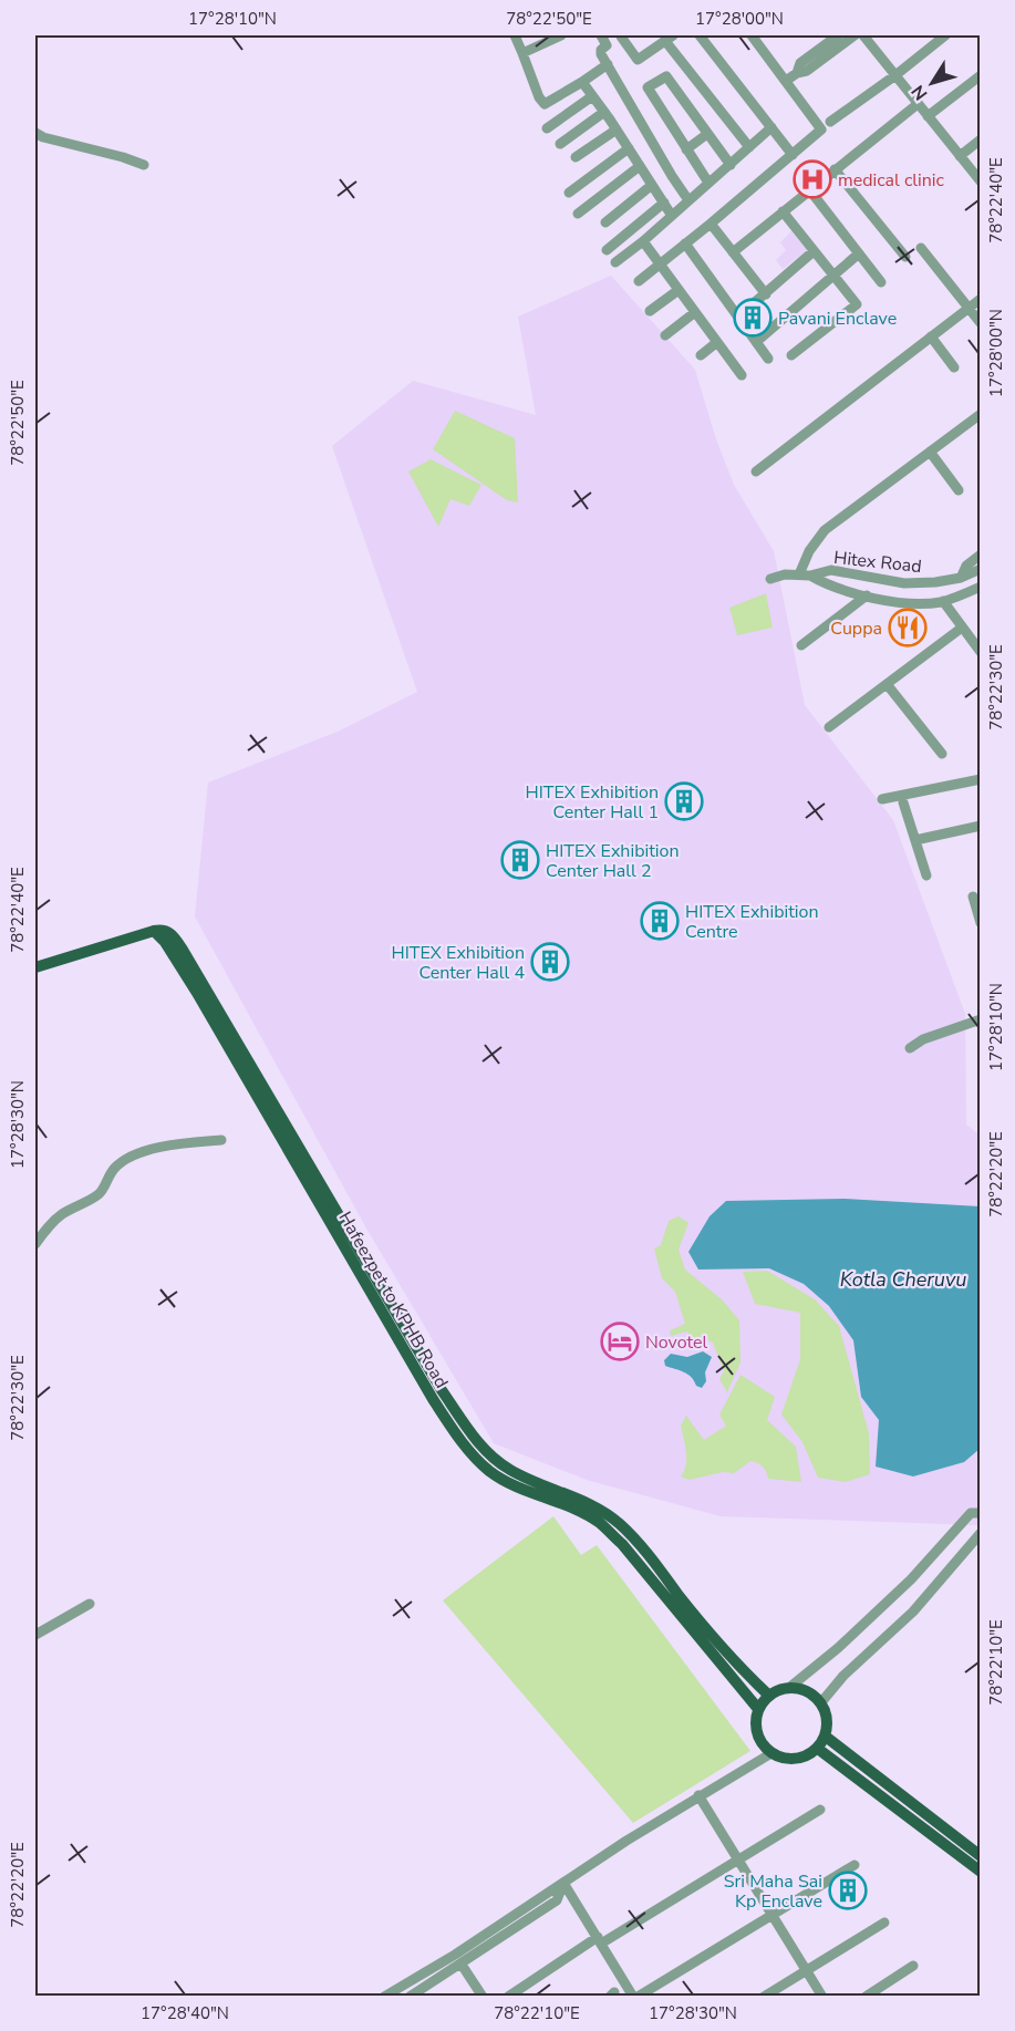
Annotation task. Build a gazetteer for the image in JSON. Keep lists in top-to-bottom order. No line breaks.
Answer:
{"streets":{"main road":["Hafeezpet to KPHB Road"],"street":["Hitex Road"]},"water":["Kotla Cheruvu"],"places":{"hospital":["medical clinic"],"building":["Pavani Enclave","HITEX Exhibition Center Hall 1","HITEX Exhibition Center Hall 2","HITEX Exhibition Centre","HITEX Exhibition Center Hall 4","Sri Maha Sai Kp Enclave"],"restaurant":["Cuppa"],"hotel":["Novotel"]},"north":"bottom left","coordinates":["17°28'10\"N","78°22'50\"E","17°28'00\"N","78°22'40\"E","78°22'30\"E","17°28'30\"N","78°22'20\"E","78°22'10\"E","17°28'40\"N"]}
